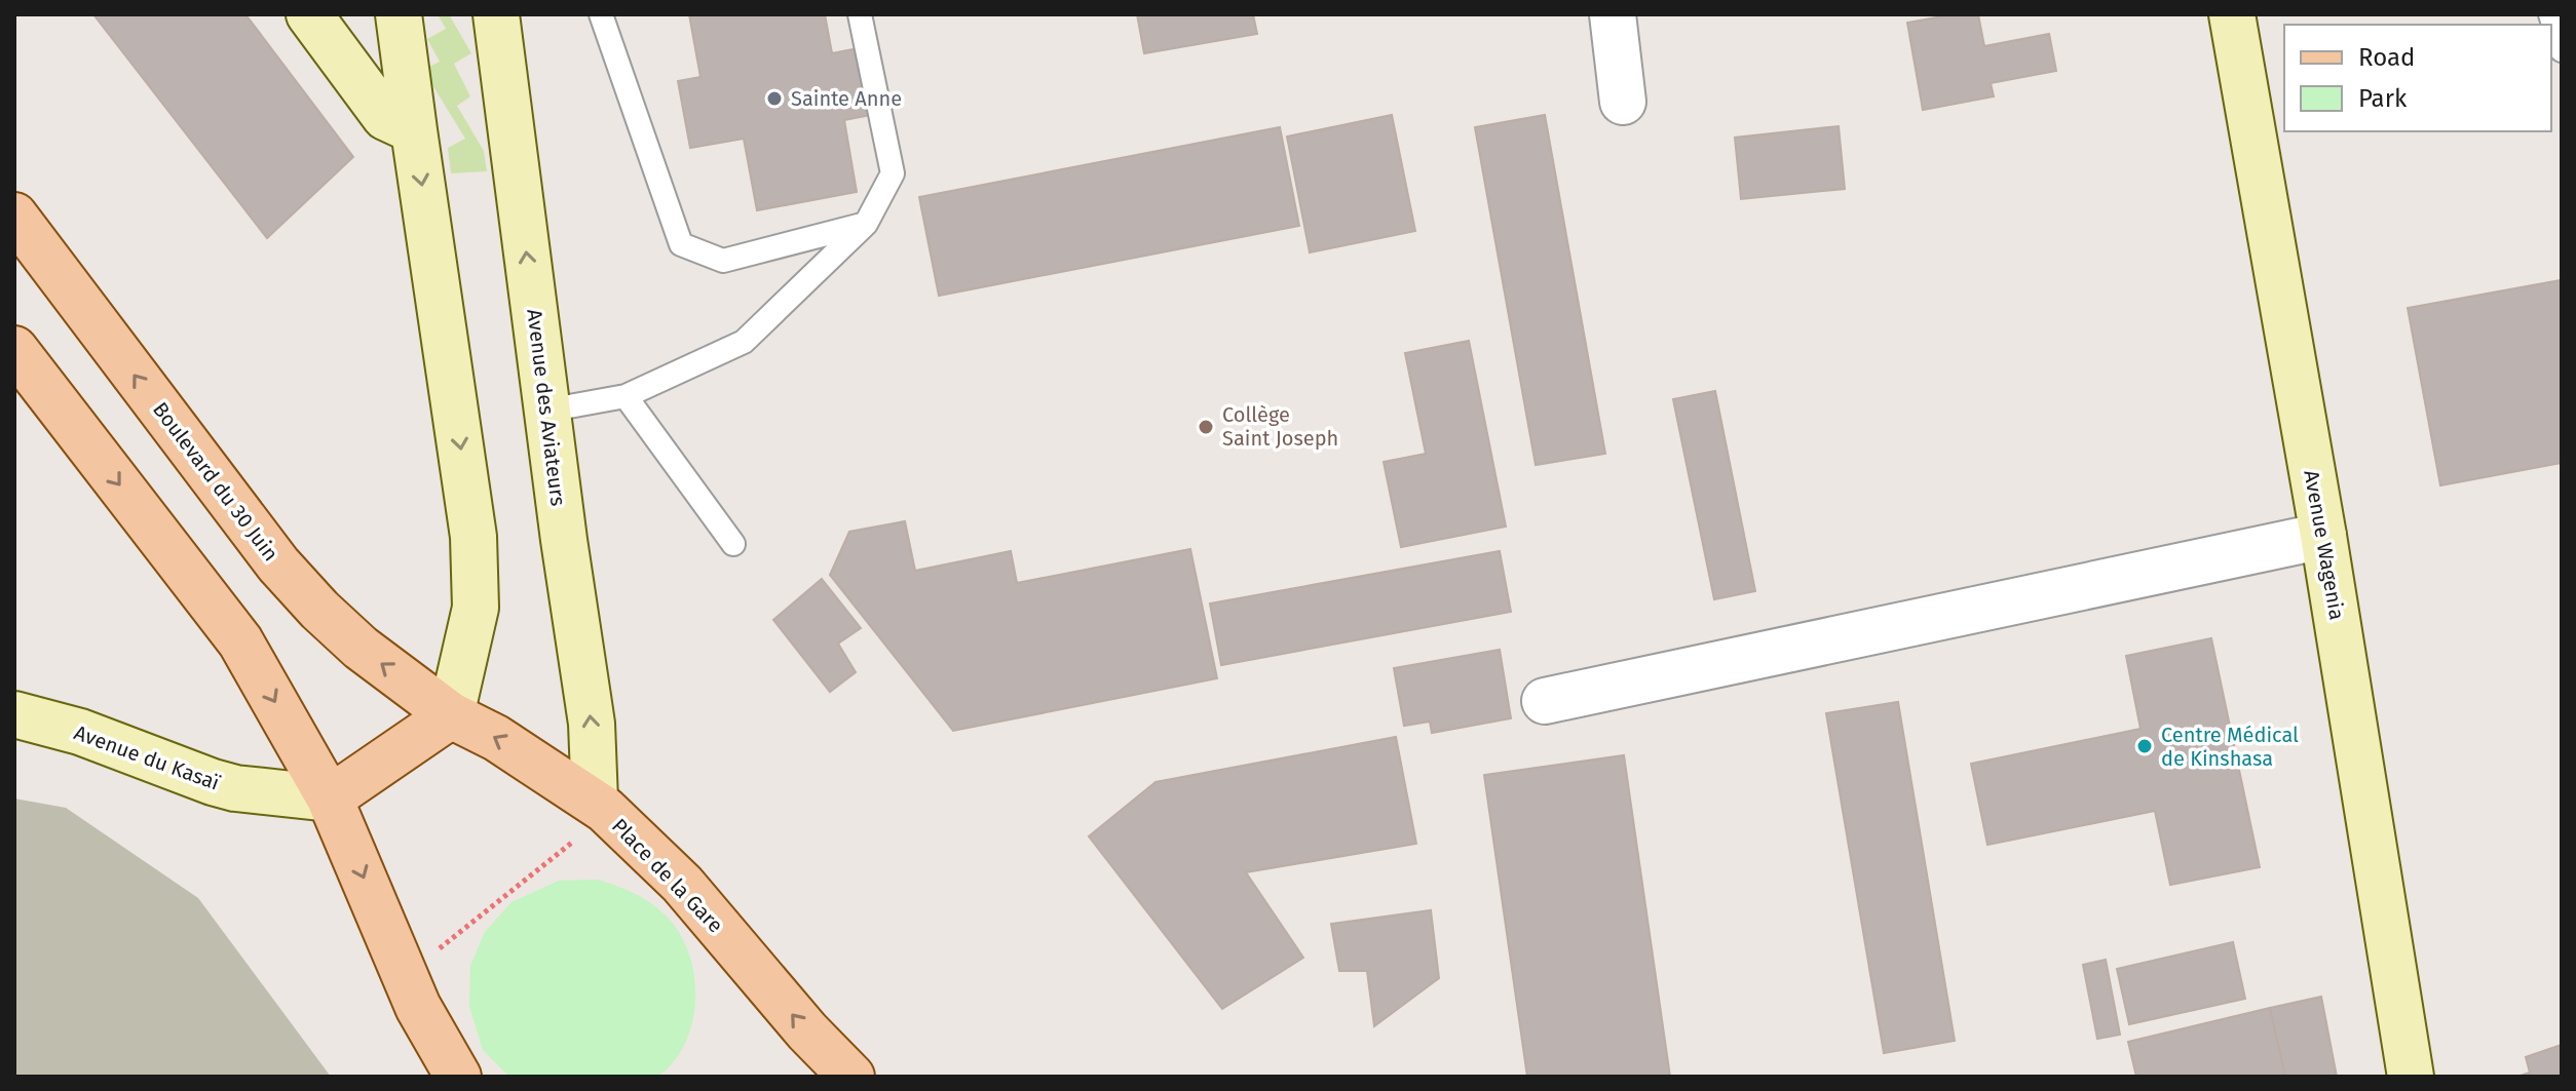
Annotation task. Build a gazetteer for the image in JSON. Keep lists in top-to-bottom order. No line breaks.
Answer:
{"streets":{"main road":["Boulevard du 30 Juin","Place de la Gare"],"street":["Avenue des Aviateurs","Avenue Wagenia","Avenue du Kasaï"]},"crossings":[["Avenue des Aviateurs","Place de la Gare"],["Boulevard du 30 Juin","Place de la Gare"]],"places":["Sainte Anne","Collège Saint Joseph","Centre Médical de Kinshasa"],"legend":["Road","Park"]}
